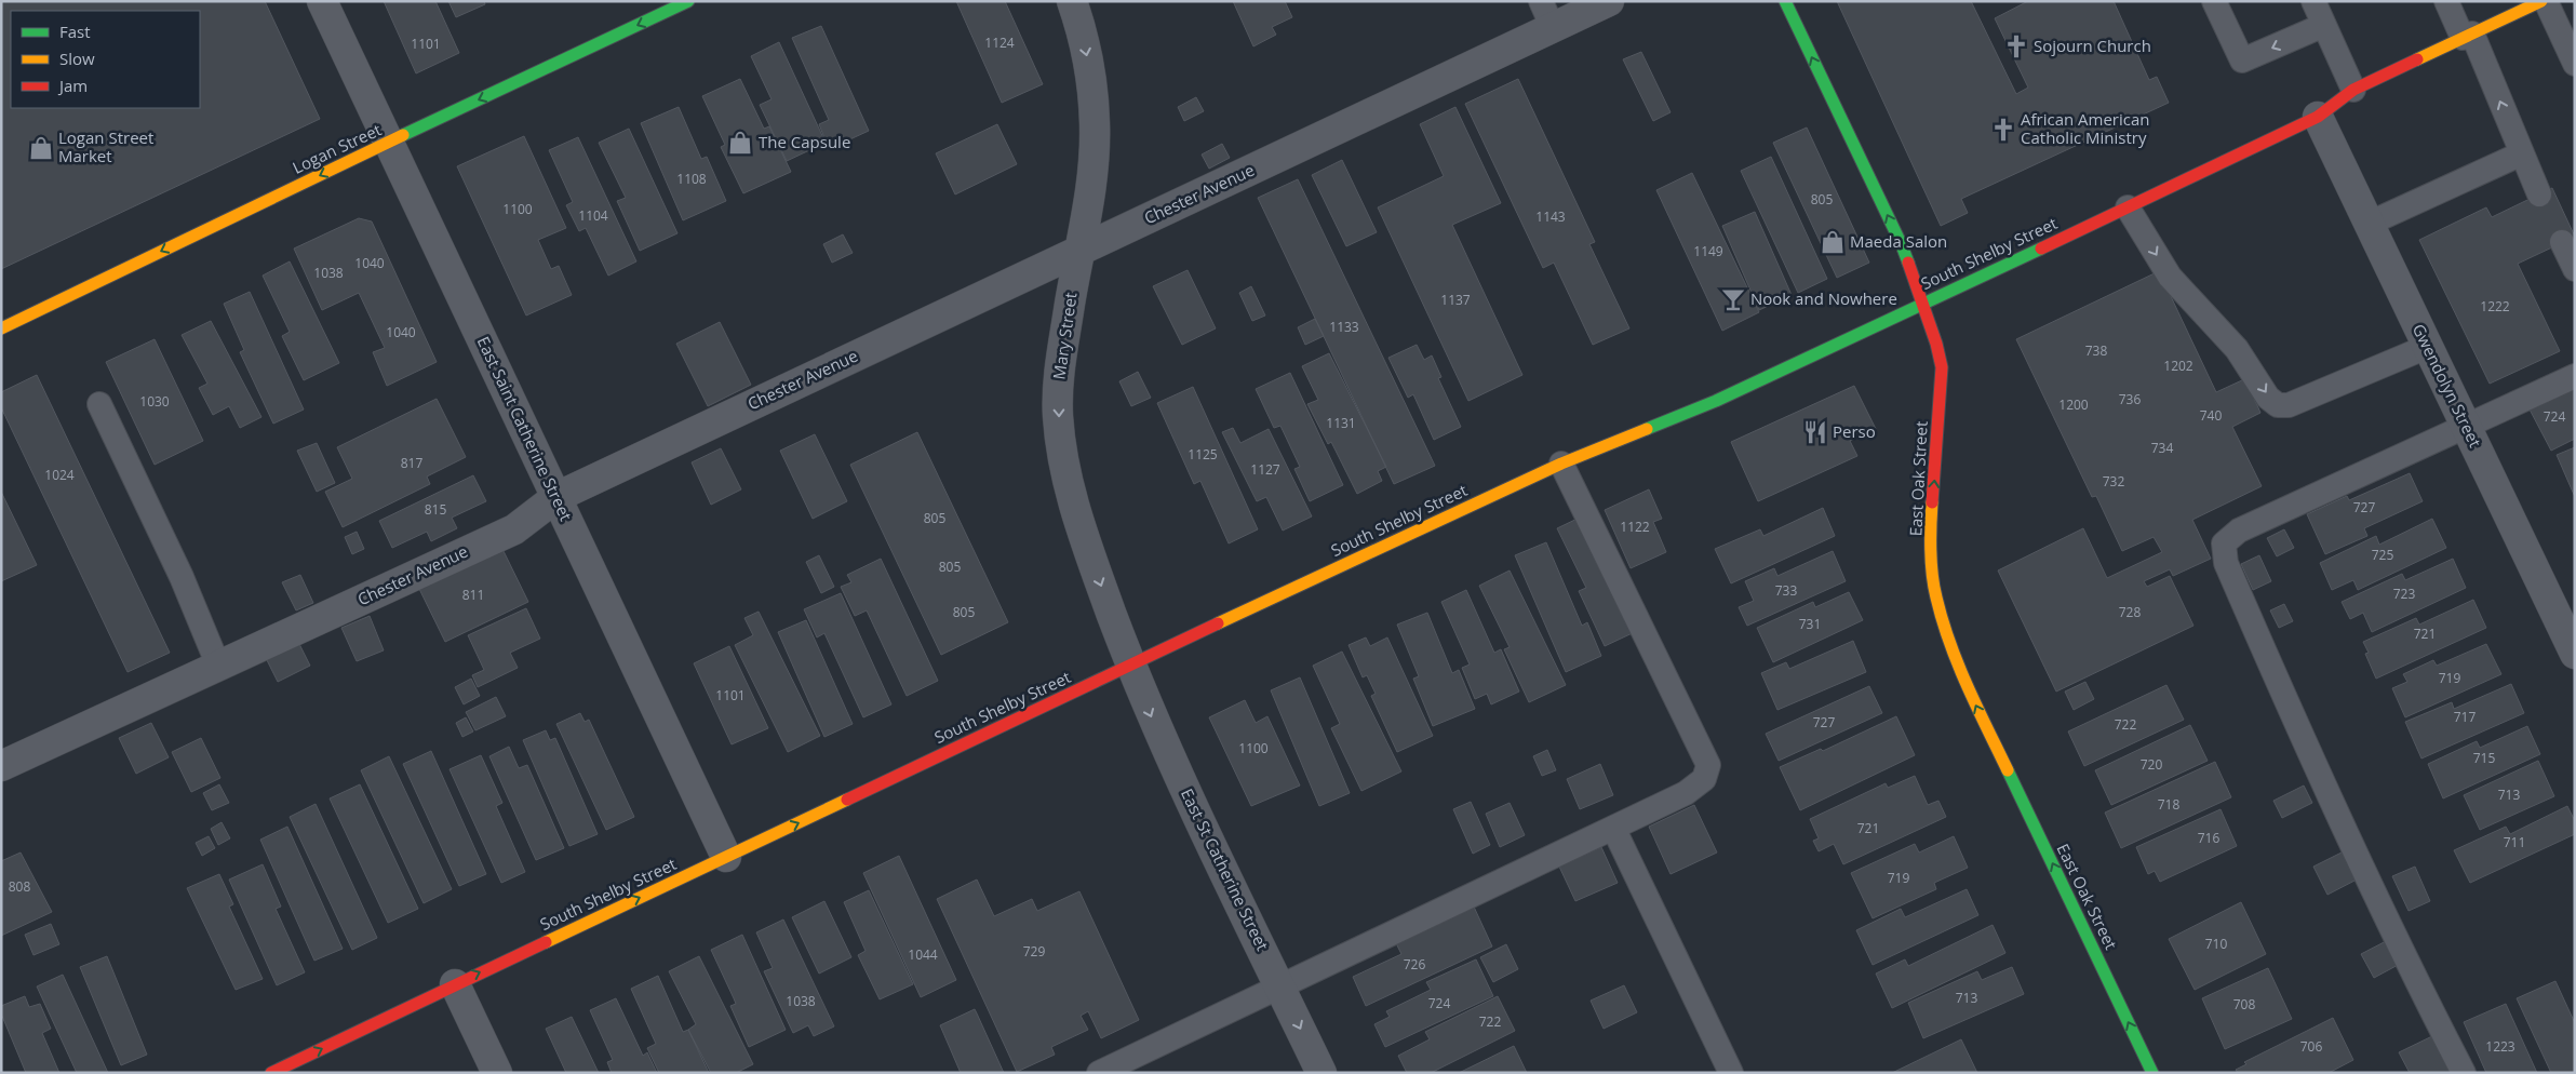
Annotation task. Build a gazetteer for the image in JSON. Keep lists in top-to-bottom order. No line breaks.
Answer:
{"streets":{"main road":["Logan Street","South Shelby Street","East Oak Street"],"street":["Chester Avenue","Mary Street","Gwendolyn Street","East Saint Catherine Street","East St Catherine Street"]},"crossings":[["Logan Street","East Saint Catherine Street"],["Chester Avenue","Mary Street"],["Chester Avenue","East Saint Catherine Street"],["South Shelby Street","Mary Street"],["South Shelby Street","Gwendolyn Street"],["South Shelby Street","East Saint Catherine Street"],["South Shelby Street","East Oak Street"],["South Shelby Street","East St Catherine Street"],["Mary Street","East St Catherine Street"]],"one_way":["Logan Street","South Shelby Street","Mary Street","East Oak Street","East St Catherine Street"],"places":{"church":["Sojourn Church","African American Catholic Ministry"],"shop":["The Capsule","Logan Street Market","Maeda Salon"],"bar":["Nook and Nowhere"],"restaurant":["Perso"]},"house_numbers":["1124","1101","1108","805","1100","1104","1143","1149","1040","1038","1137","1222","1133","1040","738","1202","736","1030","1200","740","724","1131","734","1125","817","1127","1024","732","727","815","805","1122","725","805","733","723","811","805","728","731","721","719","1101","717","727","722","1100","715","720","713","718","721","716","711","719","808","710","729","1044","726","713","1038","724","708","722","706","1223"],"legend":["Fast","Slow","Jam"]}
